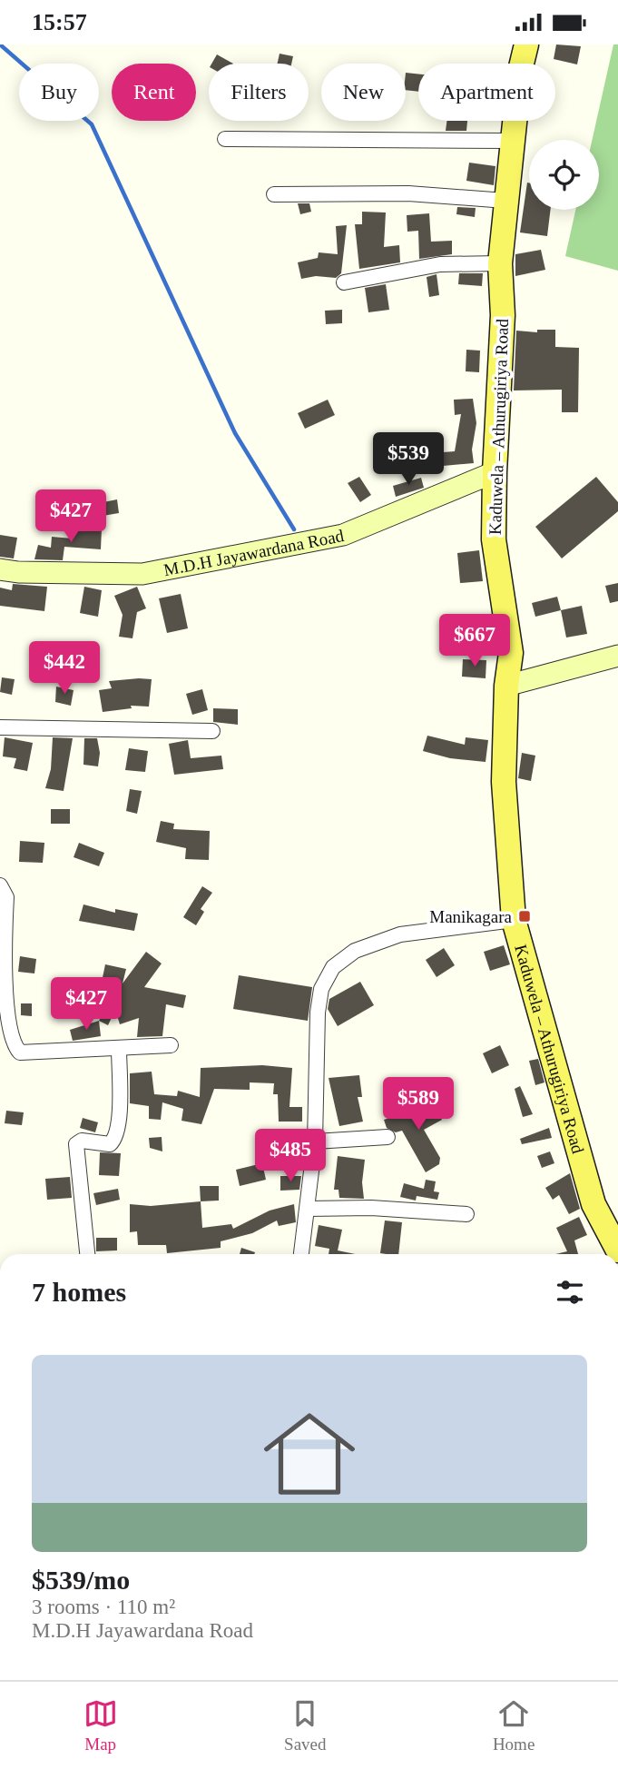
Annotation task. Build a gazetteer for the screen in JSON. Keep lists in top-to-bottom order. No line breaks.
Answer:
{"streets":{"main road":["Kaduwela – Athurugiriya Road"],"street":["M.D.H Jayawardana Road"]},"crossings":[["Kaduwela – Athurugiriya Road","M.D.H Jayawardana Road"]],"places":{"transit":["Manikagara"]},"page":{"status":"15:57","chip":["Buy","Rent","Filters","New","Apartment"],"price":["$539","$427","$667","$442","$427","$589","$485"],"heading":"7 homes","list":[{"name":"$539/mo","note":"3 rooms · 110 m² · M.D.H Jayawardana Road"}],"tabs":["Map","Saved","Home"]}}
